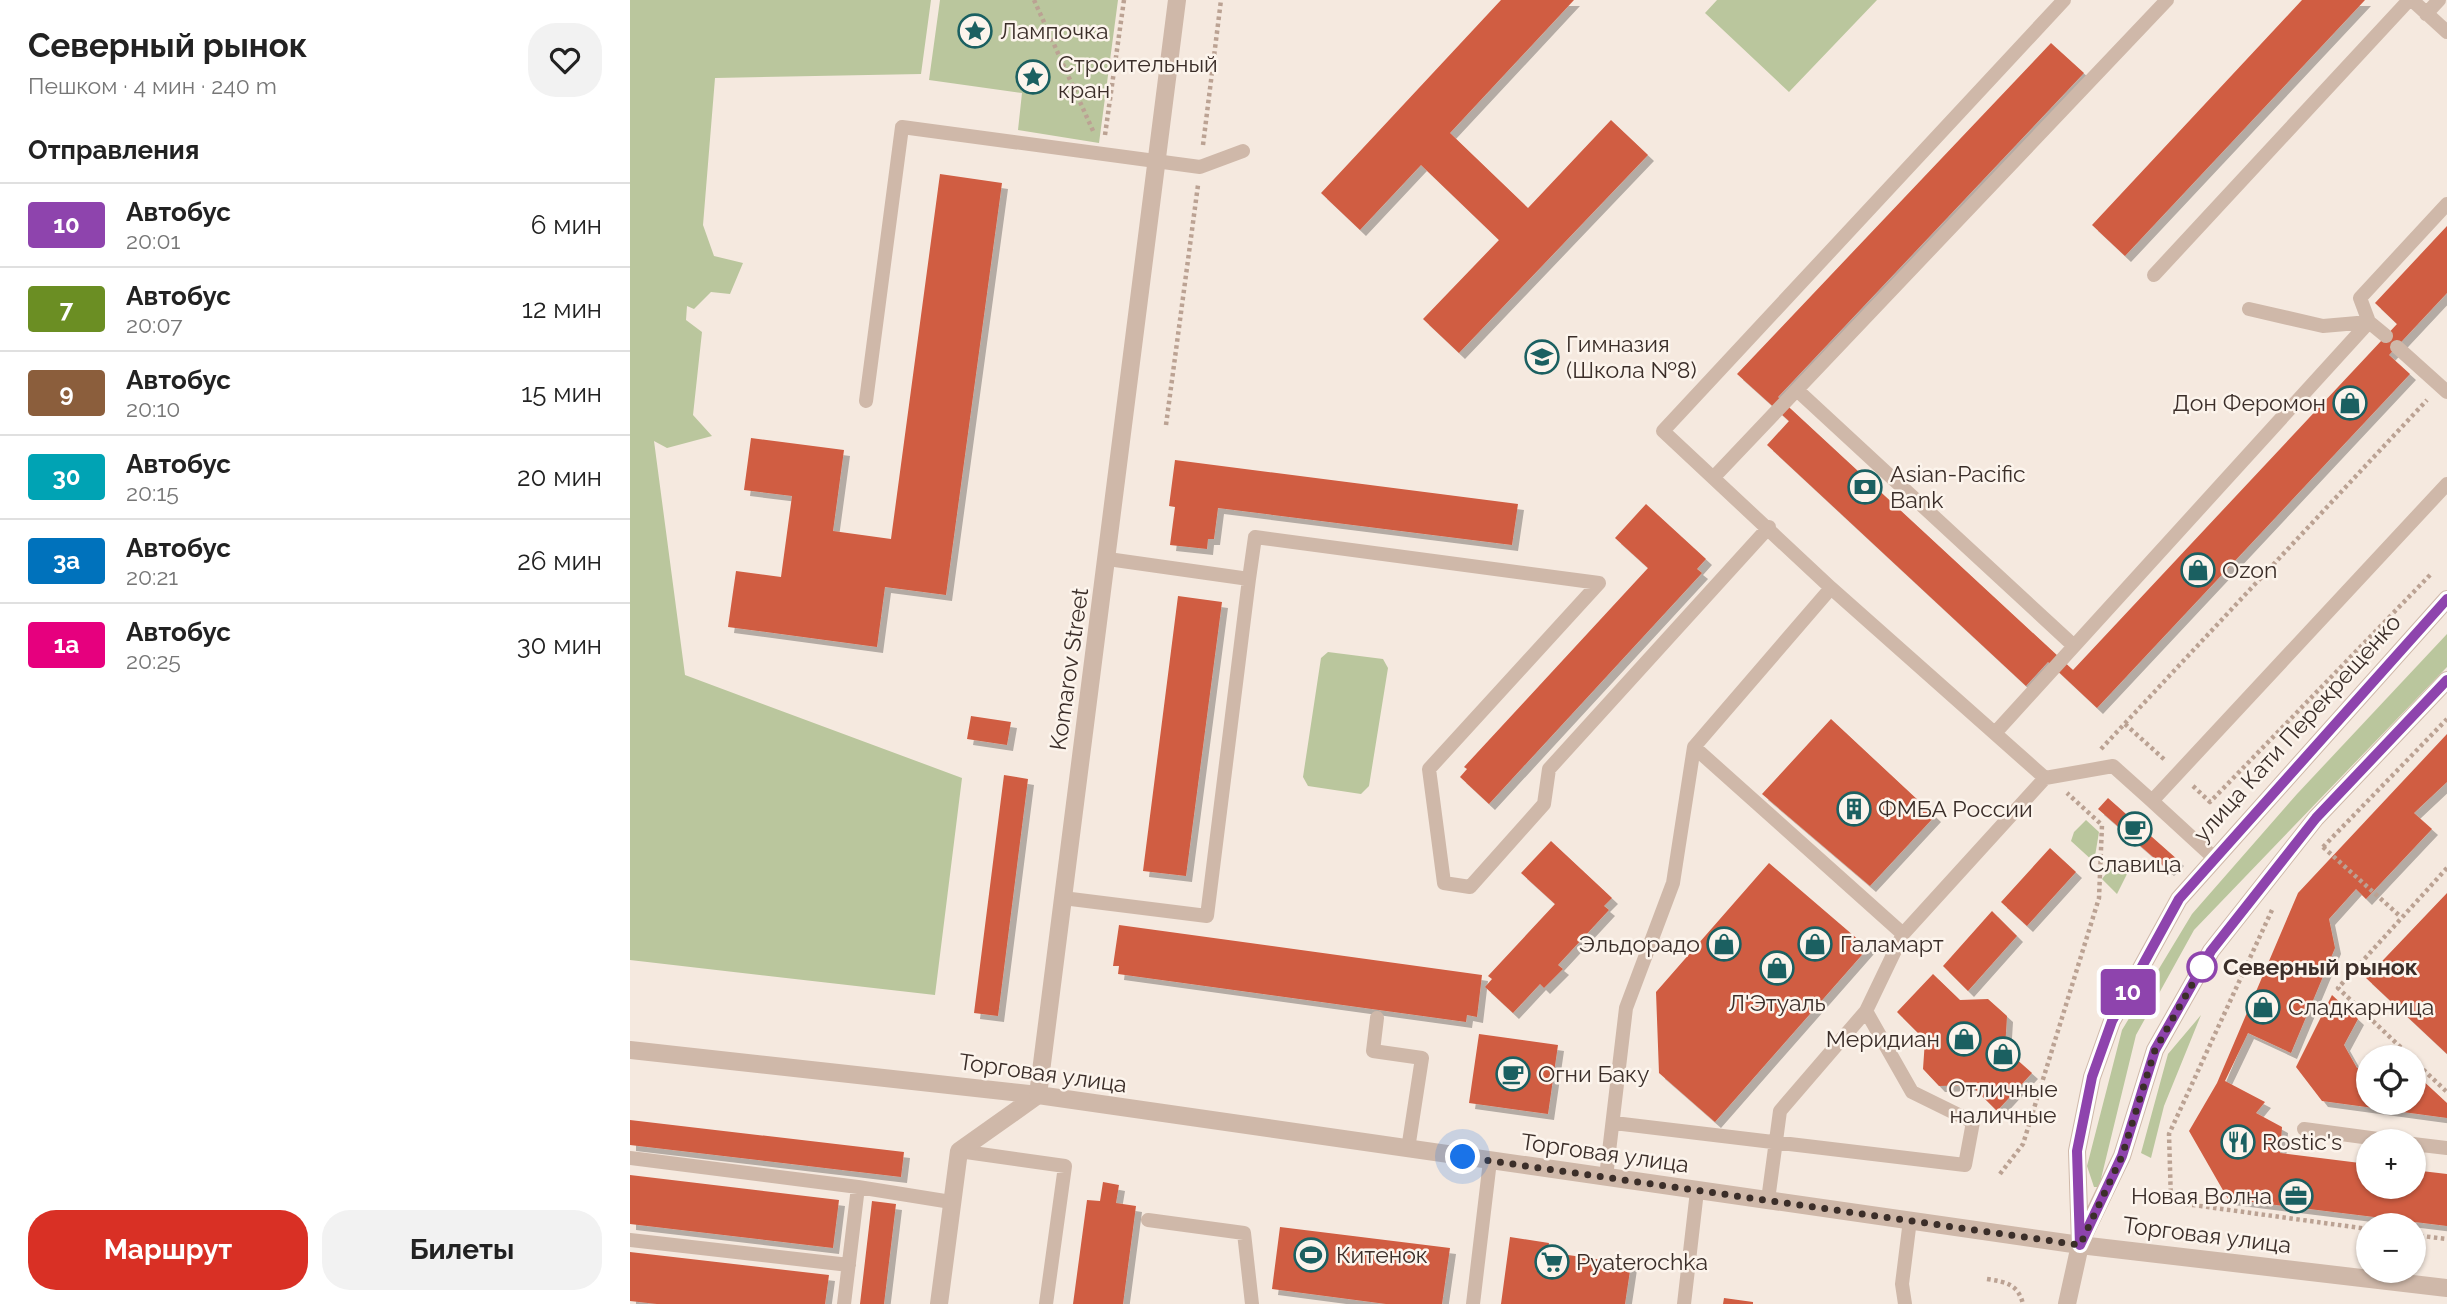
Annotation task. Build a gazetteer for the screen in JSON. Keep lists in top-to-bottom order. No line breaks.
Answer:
{"streets":{"street":["Komarov Street","улица Кати Перекрещенко","Торговая улица"]},"crossings":[["Komarov Street","Торговая улица"],["улица Кати Перекрещенко","Торговая улица"]],"places":{"place":["Лампочка","Строительный кран"],"school or university":["Гимназия (Школа №8)"],"shop":["Дон Феромон","Ozon","Эльдорадо","Галамарт","Л'Этуаль","Сладкарница","Меридиан","Отличные наличные"],"bank":["Asian-Pacific Bank"],"building":["ФМБА России"],"cafe":["Славица","Огни Баку"],"other":["Северный рынок"],"restaurant":["Rostic's"],"office":["Новая Волна"],"sports":["Китенок"],"supermarket":["Pyaterochka"]},"lines":["bus line 10"],"page":{"heading":[["Северный рынок","Пешком · 4 мин · 240 m"],"Отправления"],"on_map":"10","list":[{"mark":"10","name":"Автобус","note":"20:01","value":"6 мин"},{"mark":"7","name":"Автобус","note":"20:07","value":"12 мин"},{"mark":"9","name":"Автобус","note":"20:10","value":"15 мин"},{"mark":"30","name":"Автобус","note":"20:15","value":"20 мин"},{"mark":"3а","name":"Автобус","note":"20:21","value":"26 мин"},{"mark":"1а","name":"Автобус","note":"20:25","value":"30 мин"}],"map_buttons":["+","−"],"buttons":["Маршрут","Билеты"]}}
